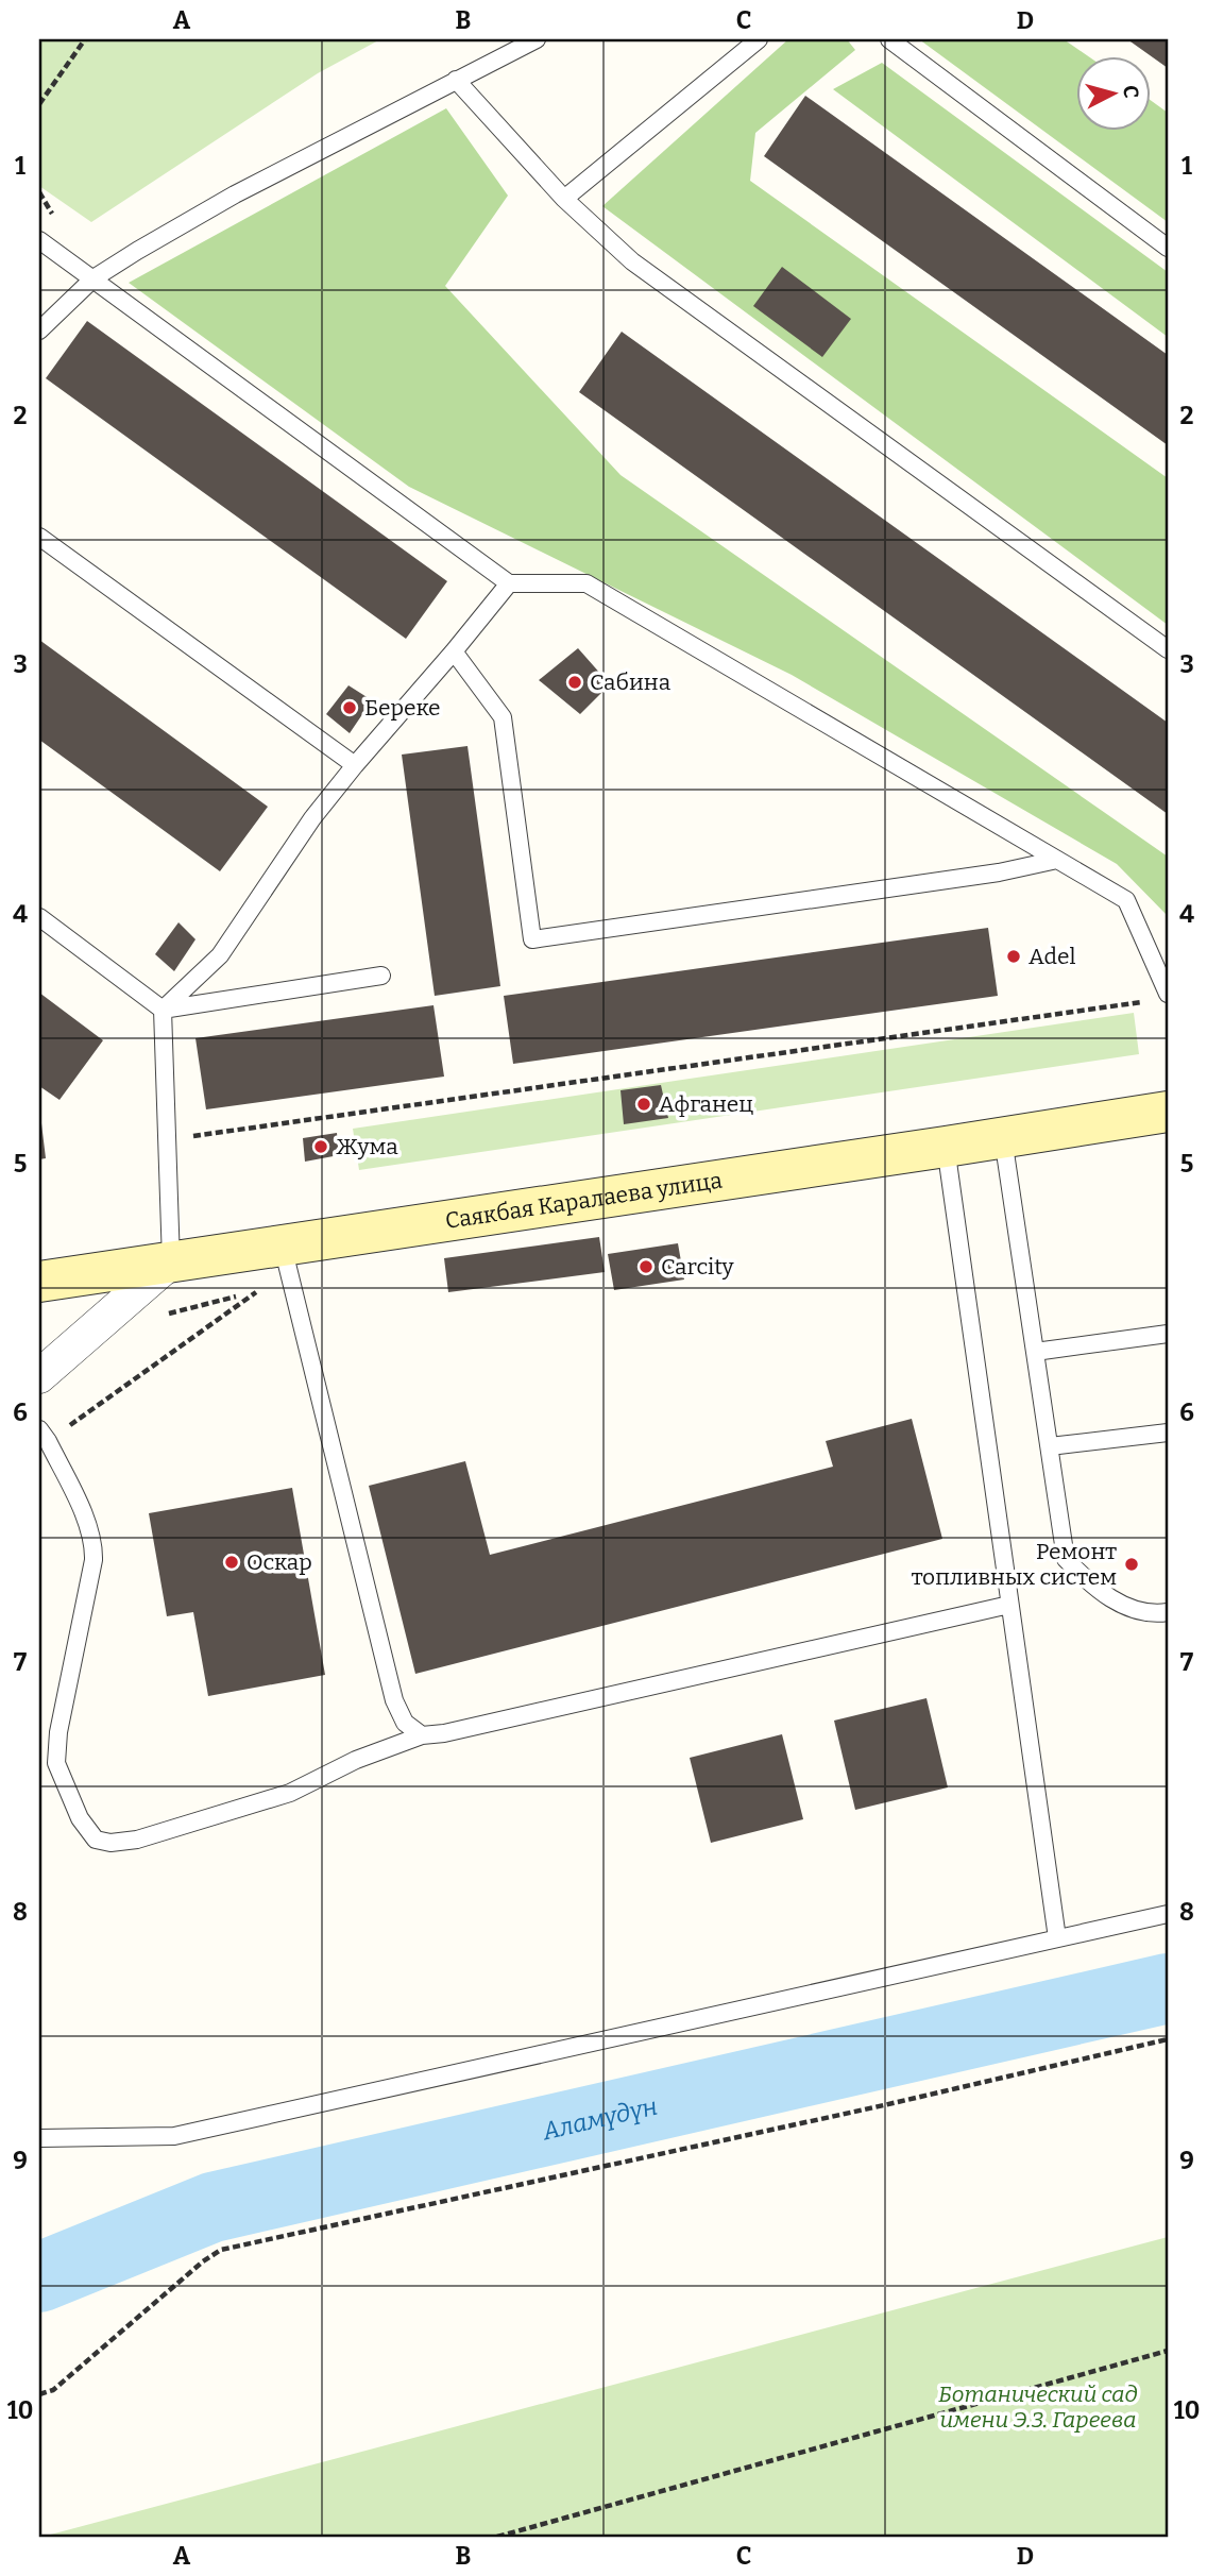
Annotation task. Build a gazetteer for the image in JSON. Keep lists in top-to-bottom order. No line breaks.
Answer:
{"streets":{"main road":["Саякбая Каралаева улица"]},"water":["Аламүдүн"],"parks":["Ботанический сад имени Э.З. Гареева"],"places":["Сабина","Береке","Adel","Афганец","Жума","Carcity","Оскар","Ремонт топливных систем"],"north":"right","grid":{"columns":["A","B","C","D"],"rows":["1","2","3","4","5","6","7","8","9","10"]}}
